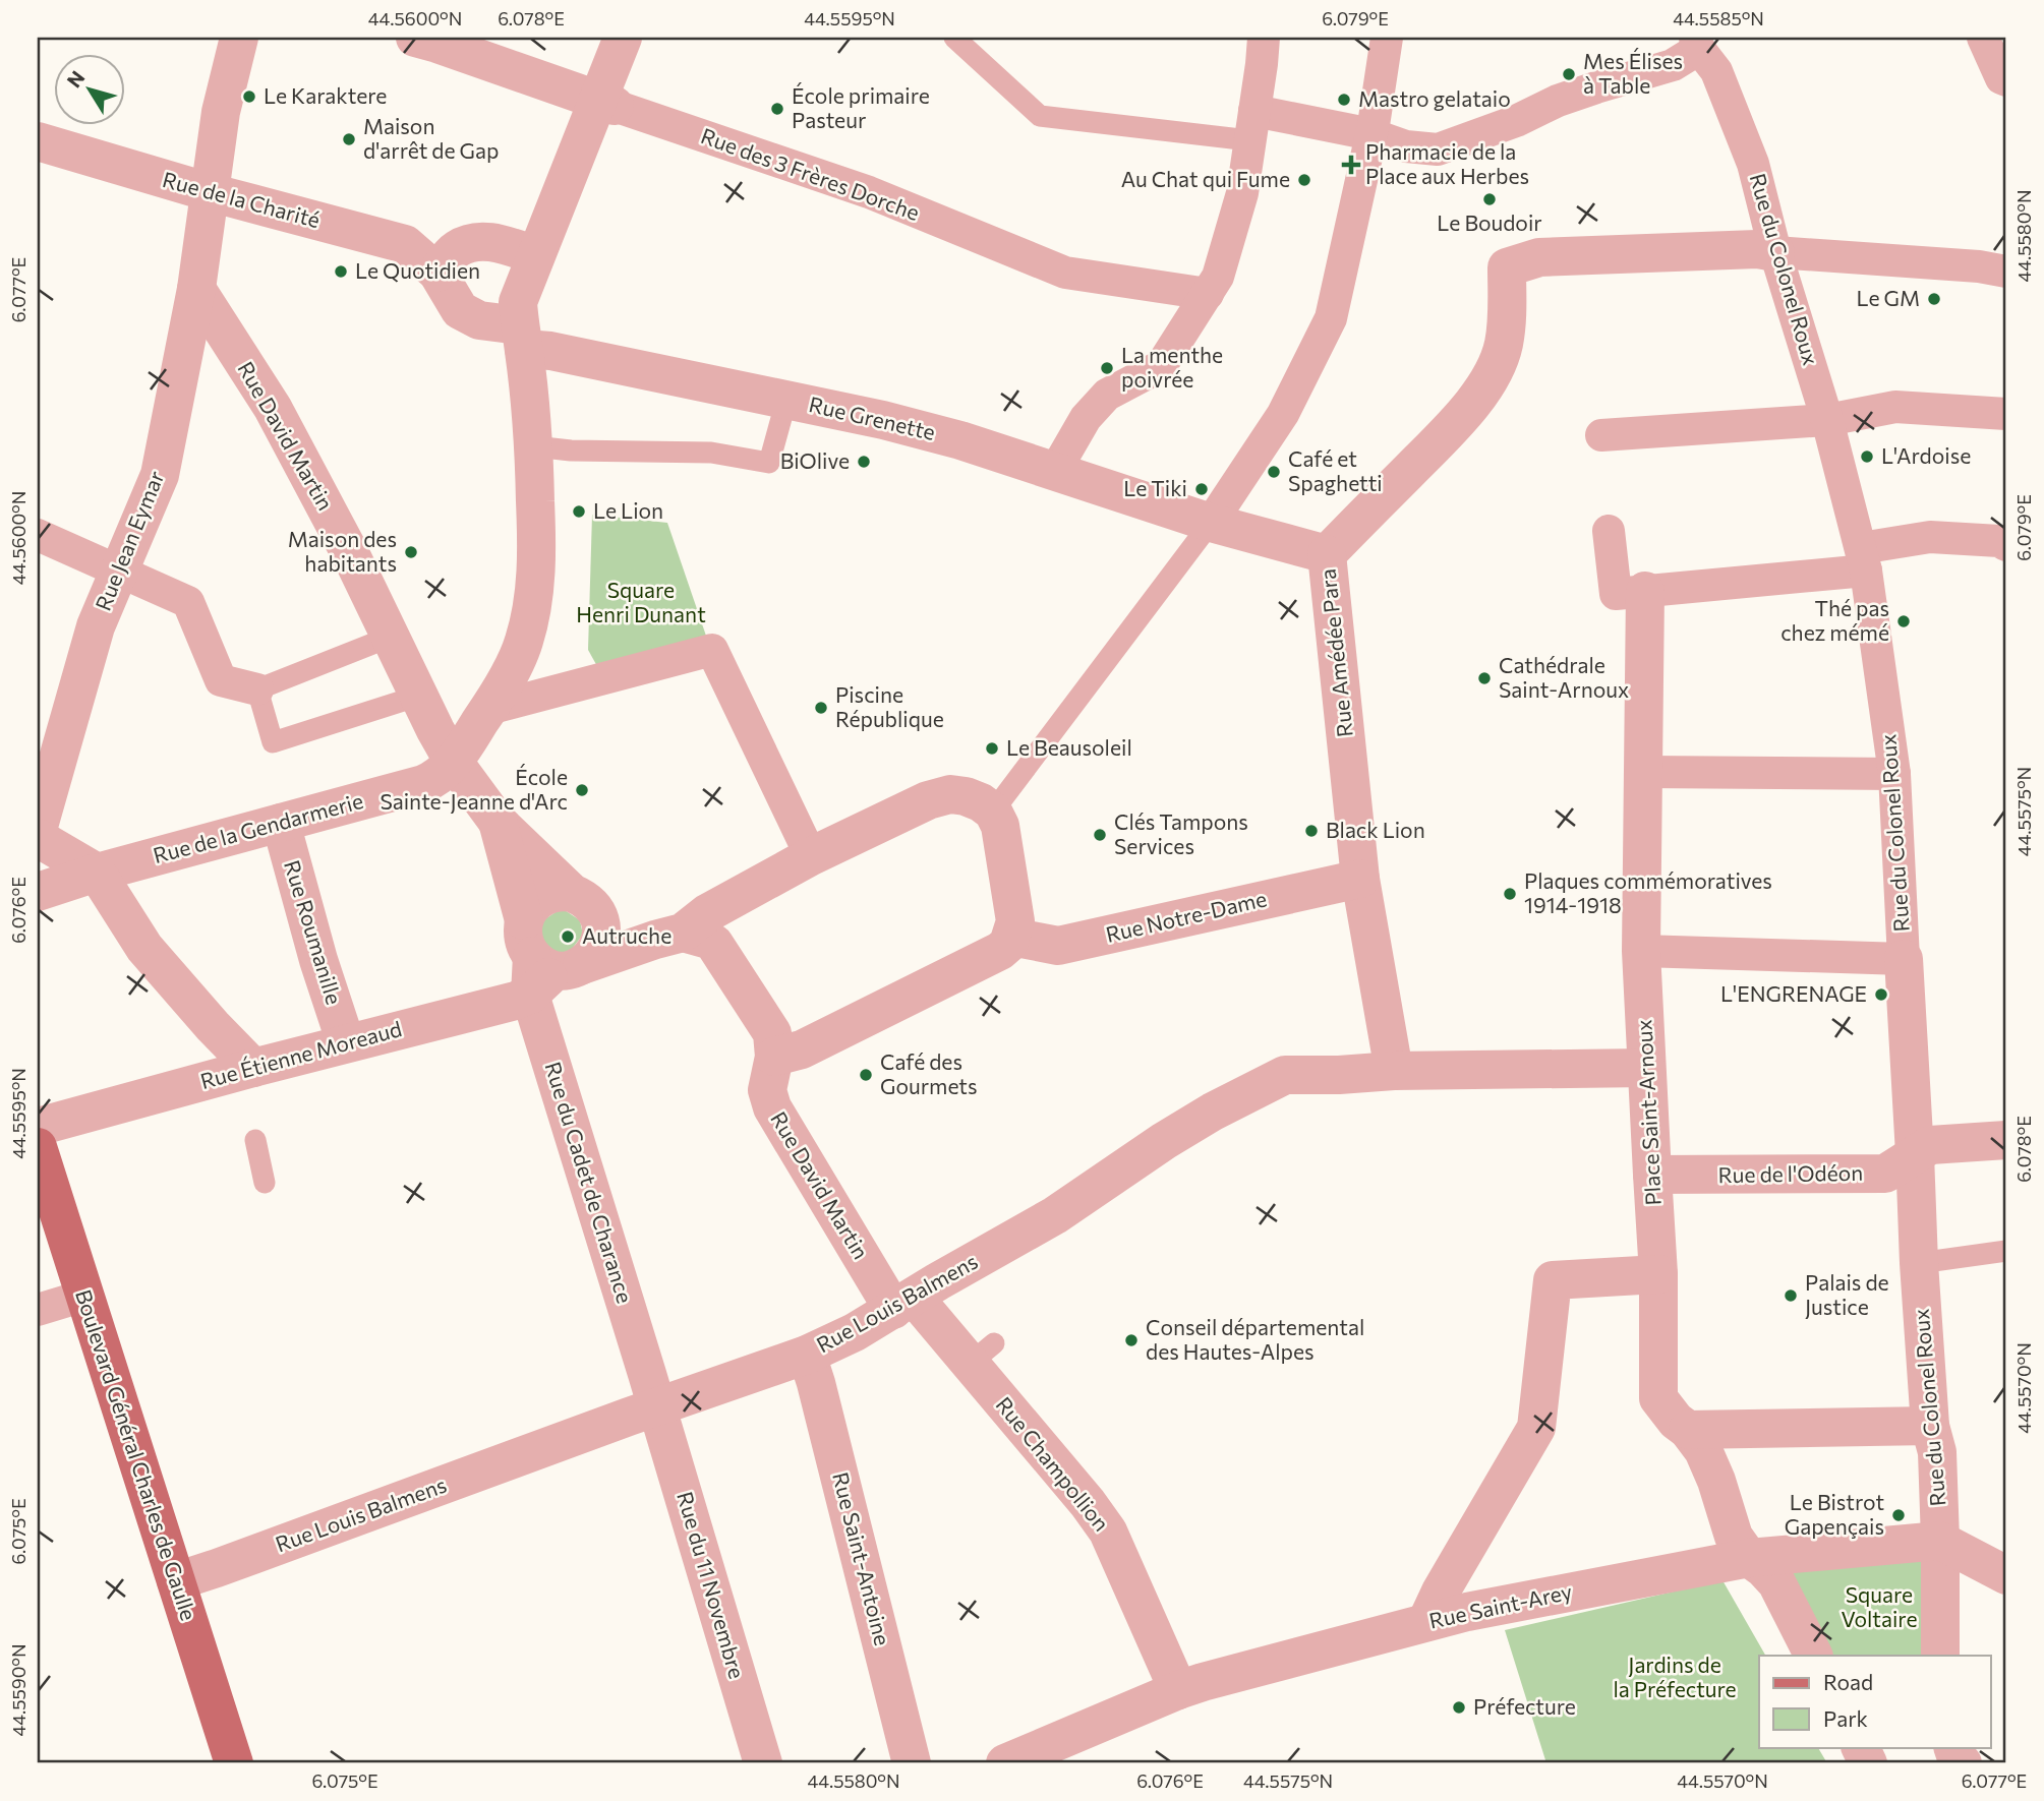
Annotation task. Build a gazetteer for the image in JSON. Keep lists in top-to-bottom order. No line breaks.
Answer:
{"streets":{"main road":["Boulevard Général Charles de Gaulle"],"street":["Rue des 3 Frères Dorche","Rue de la Charité","Rue du Colonel Roux","Rue Grenette","Rue David Martin","Rue Jean Eymar","Rue Amédée Para","Rue de la Gendarmerie","Rue Notre-Dame","Rue Roumanille","Rue Étienne Moreaud","Place Saint-Arnoux","Rue de l'Odéon","Rue du Cadet de Charance","Rue Louis Balmens","Rue Champollion","Rue Saint-Antoine","Rue du 11 Novembre","Rue Saint-Arey"]},"crossings":[["Rue des 3 Frères Dorche","Rue de la Gendarmerie"],["Rue de la Charité","Rue Grenette"],["Rue de la Charité","Rue Jean Eymar"],["Rue de la Charité","Rue de la Gendarmerie"],["Rue du Colonel Roux","Rue Amédée Para"],["Rue du Colonel Roux","Rue de l'Odéon"],["Rue du Colonel Roux","Rue Saint-Arey"],["Rue Grenette","Rue Amédée Para"],["Rue Grenette","Rue de la Gendarmerie"],["Rue David Martin","Rue Jean Eymar"],["Rue David Martin","Rue de la Gendarmerie"],["Rue David Martin","Rue du Cadet de Charance"],["Rue David Martin","Rue Louis Balmens"],["Rue David Martin","Rue Champollion"],["Rue Amédée Para","Rue Notre-Dame"],["Rue de la Gendarmerie","Rue Roumanille"],["Rue Roumanille","Rue Étienne Moreaud"],["Rue Étienne Moreaud","Rue du Cadet de Charance"],["Place Saint-Arnoux","Rue de l'Odéon"],["Place Saint-Arnoux","Rue Louis Balmens"],["Place Saint-Arnoux","Rue Saint-Arey"],["Rue du Cadet de Charance","Rue Louis Balmens"],["Rue du Cadet de Charance","Rue du 11 Novembre"],["Rue Louis Balmens","Boulevard Général Charles de Gaulle"],["Rue Louis Balmens","Rue Champollion"],["Rue Louis Balmens","Rue Saint-Antoine"],["Rue Louis Balmens","Rue du 11 Novembre"],["Rue Champollion","Rue Saint-Arey"]],"parks":["Square Henri Dunant","Square Voltaire","Jardins de la Préfecture"],"places":{"other":["Mes Élises à Table","Le Karaktere","Mastro gelataio","École primaire Pasteur","Maison d'arrêt de Gap","Au Chat qui Fume","Le Boudoir","Le Quotidien","Le GM","La menthe poivrée","L'Ardoise","BiOlive","Café et Spaghetti","Le Tiki","Le Lion","Maison des habitants","Thé pas chez mémé","Cathédrale Saint-Arnoux","Piscine République","Le Beausoleil","École Sainte-Jeanne d'Arc","Black Lion","Clés Tampons Services","Plaques commémoratives 1914-1918","Autruche","L'ENGRENAGE","Café des Gourmets","Palais de Justice","Conseil départemental des Hautes-Alpes","Le Bistrot Gapençais","Préfecture"],"health":["Pharmacie de la Place aux Herbes"]},"legend":["Road","Park"],"north":"top left","coordinates":["44.5600°N","6.078°E","44.5595°N","6.079°E","44.5585°N","44.5580°N","6.077°E","44.5575°N","6.076°E","44.5570°N","6.075°E","44.5590°N"]}
